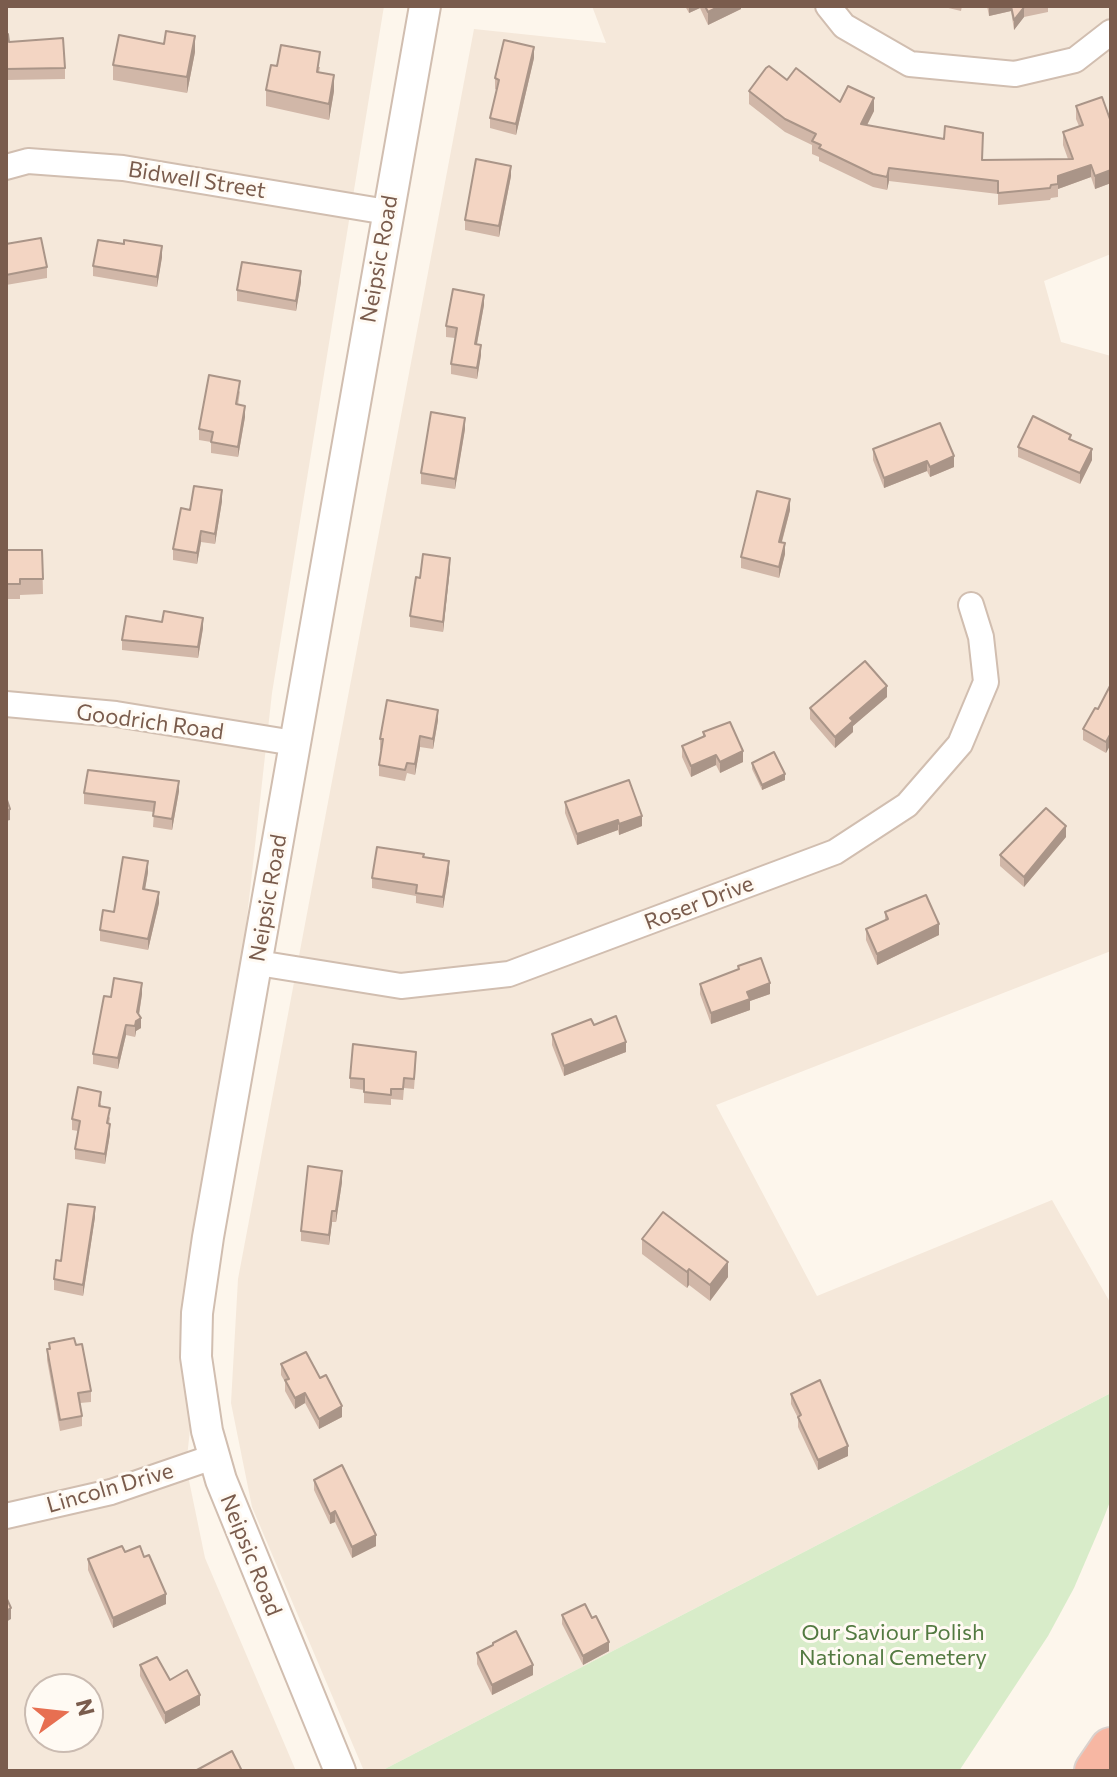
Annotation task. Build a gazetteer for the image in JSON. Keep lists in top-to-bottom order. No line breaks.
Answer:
{"streets":{"street":["Bidwell Street","Neipsic Road","Goodrich Road","Roser Drive","Lincoln Drive"]},"crossings":[["Bidwell Street","Neipsic Road"],["Neipsic Road","Goodrich Road"],["Neipsic Road","Roser Drive"],["Neipsic Road","Lincoln Drive"]],"parks":["Our Saviour Polish National Cemetery"],"north":"right"}
